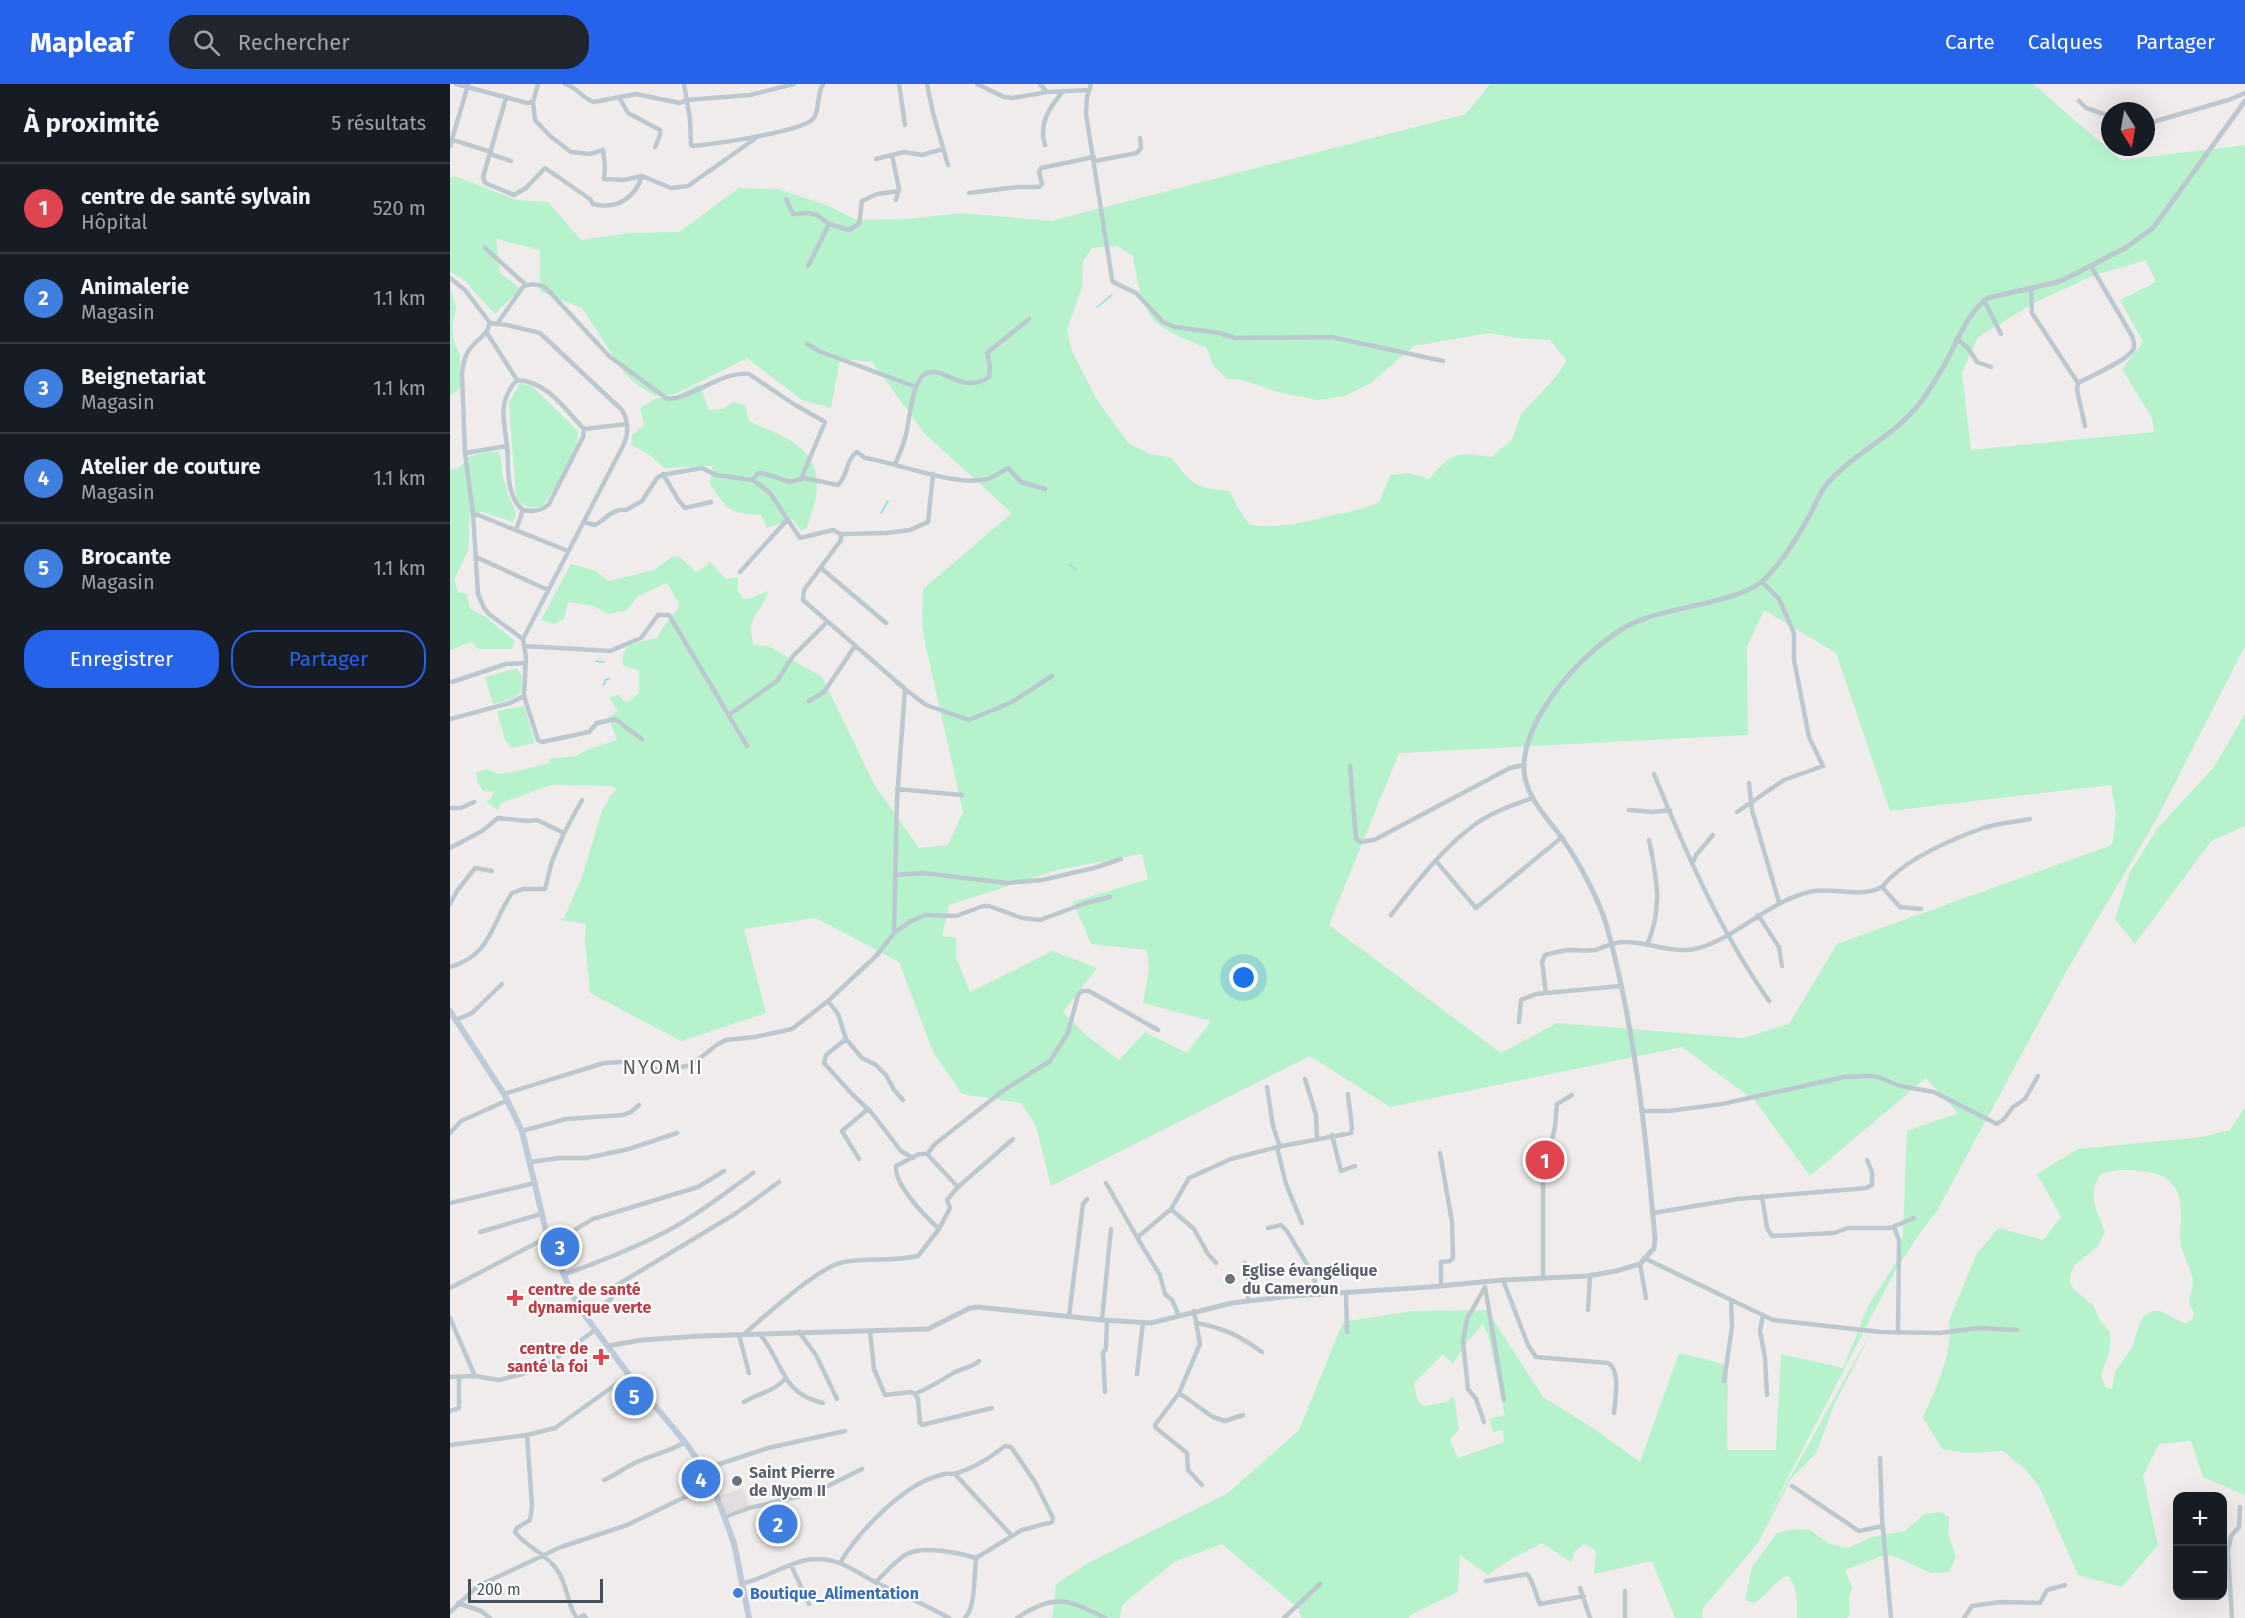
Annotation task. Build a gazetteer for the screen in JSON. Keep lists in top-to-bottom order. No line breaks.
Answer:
{"districts":["NYOM II"],"places":{"other":["Eglise évangélique du Cameroun","Saint Pierre de Nyom II","Boutique_Alimentation"],"health":["centre de santé dynamique verte","centre de santé la foi"]},"scale_bar":"200 m","north":"bottom","page":{"header":"Mapleaf","search":"Rechercher","nav":["Carte","Calques","Partager"],"heading":["À proximité","5 résultats"],"list":[{"mark":"1","name":"centre de santé sylvain","note":"Hôpital","value":"520 m"},{"mark":"2","name":"Animalerie","note":"Magasin","value":"1.1 km"},{"mark":"3","name":"Beignetariat","note":"Magasin","value":"1.1 km"},{"mark":"4","name":"Atelier de couture","note":"Magasin","value":"1.1 km"},{"mark":"5","name":"Brocante","note":"Magasin","value":"1.1 km"}],"buttons":["Enregistrer","Partager"],"pins":["1","3","5","4","2"],"map_buttons":["+","−"],"scale":"200 m"}}
